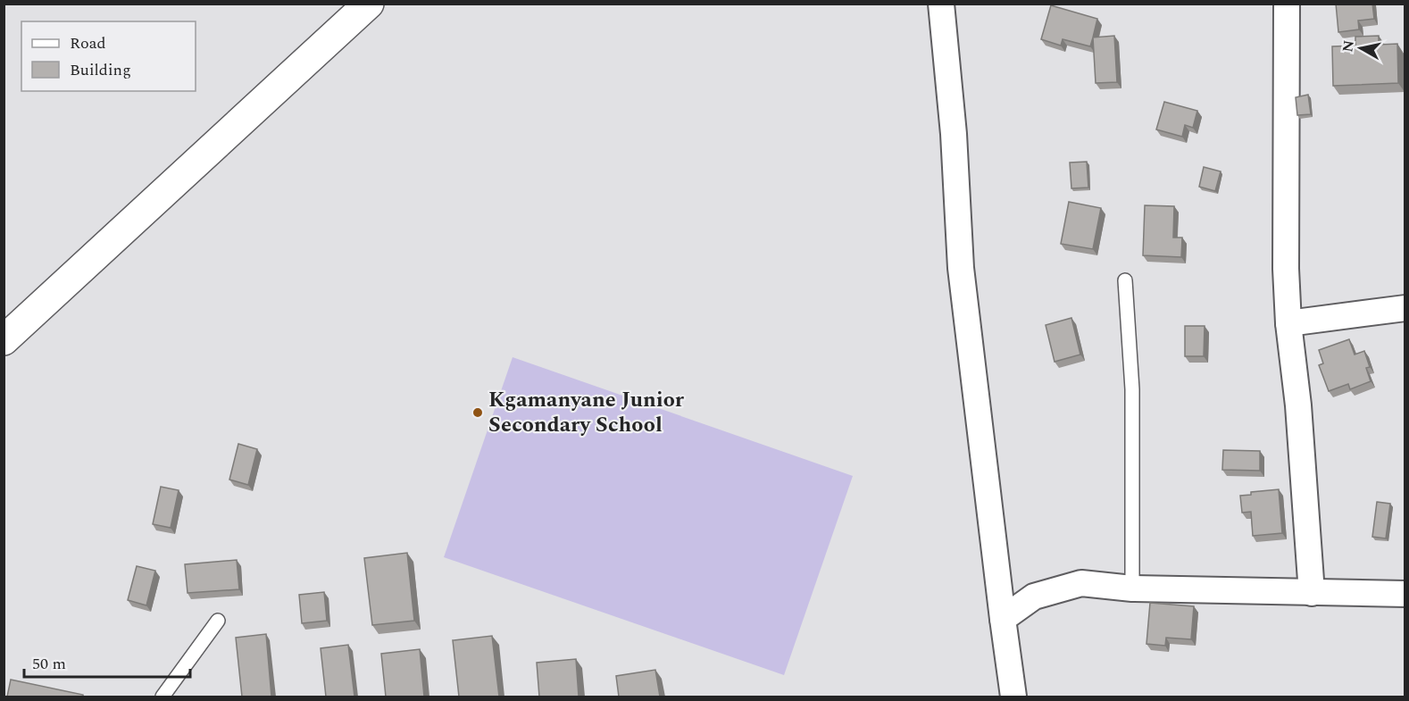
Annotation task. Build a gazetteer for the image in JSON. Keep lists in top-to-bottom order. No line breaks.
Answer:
{"places":["Kgamanyane Junior Secondary School"],"legend":["Road","Building"],"scale_bar":"50 m","north":"left"}
